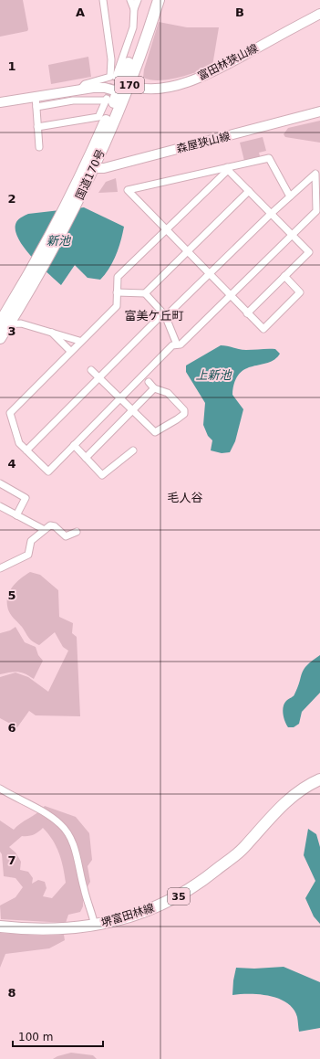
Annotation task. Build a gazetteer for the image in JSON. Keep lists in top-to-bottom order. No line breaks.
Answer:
{"streets":{"main road":["富田林狭山線","170","森屋狭山線","国道170号","35","堺富田林線"]},"crossings":[["富田林狭山線","国道170号"],["森屋狭山線","国道170号"]],"districts":["富美ケ丘町","毛人谷"],"water":["新池","上新池"],"scale_bar":"100 m","grid":{"columns":["A","B"],"rows":["1","2","3","4","5","6","7","8"]}}
